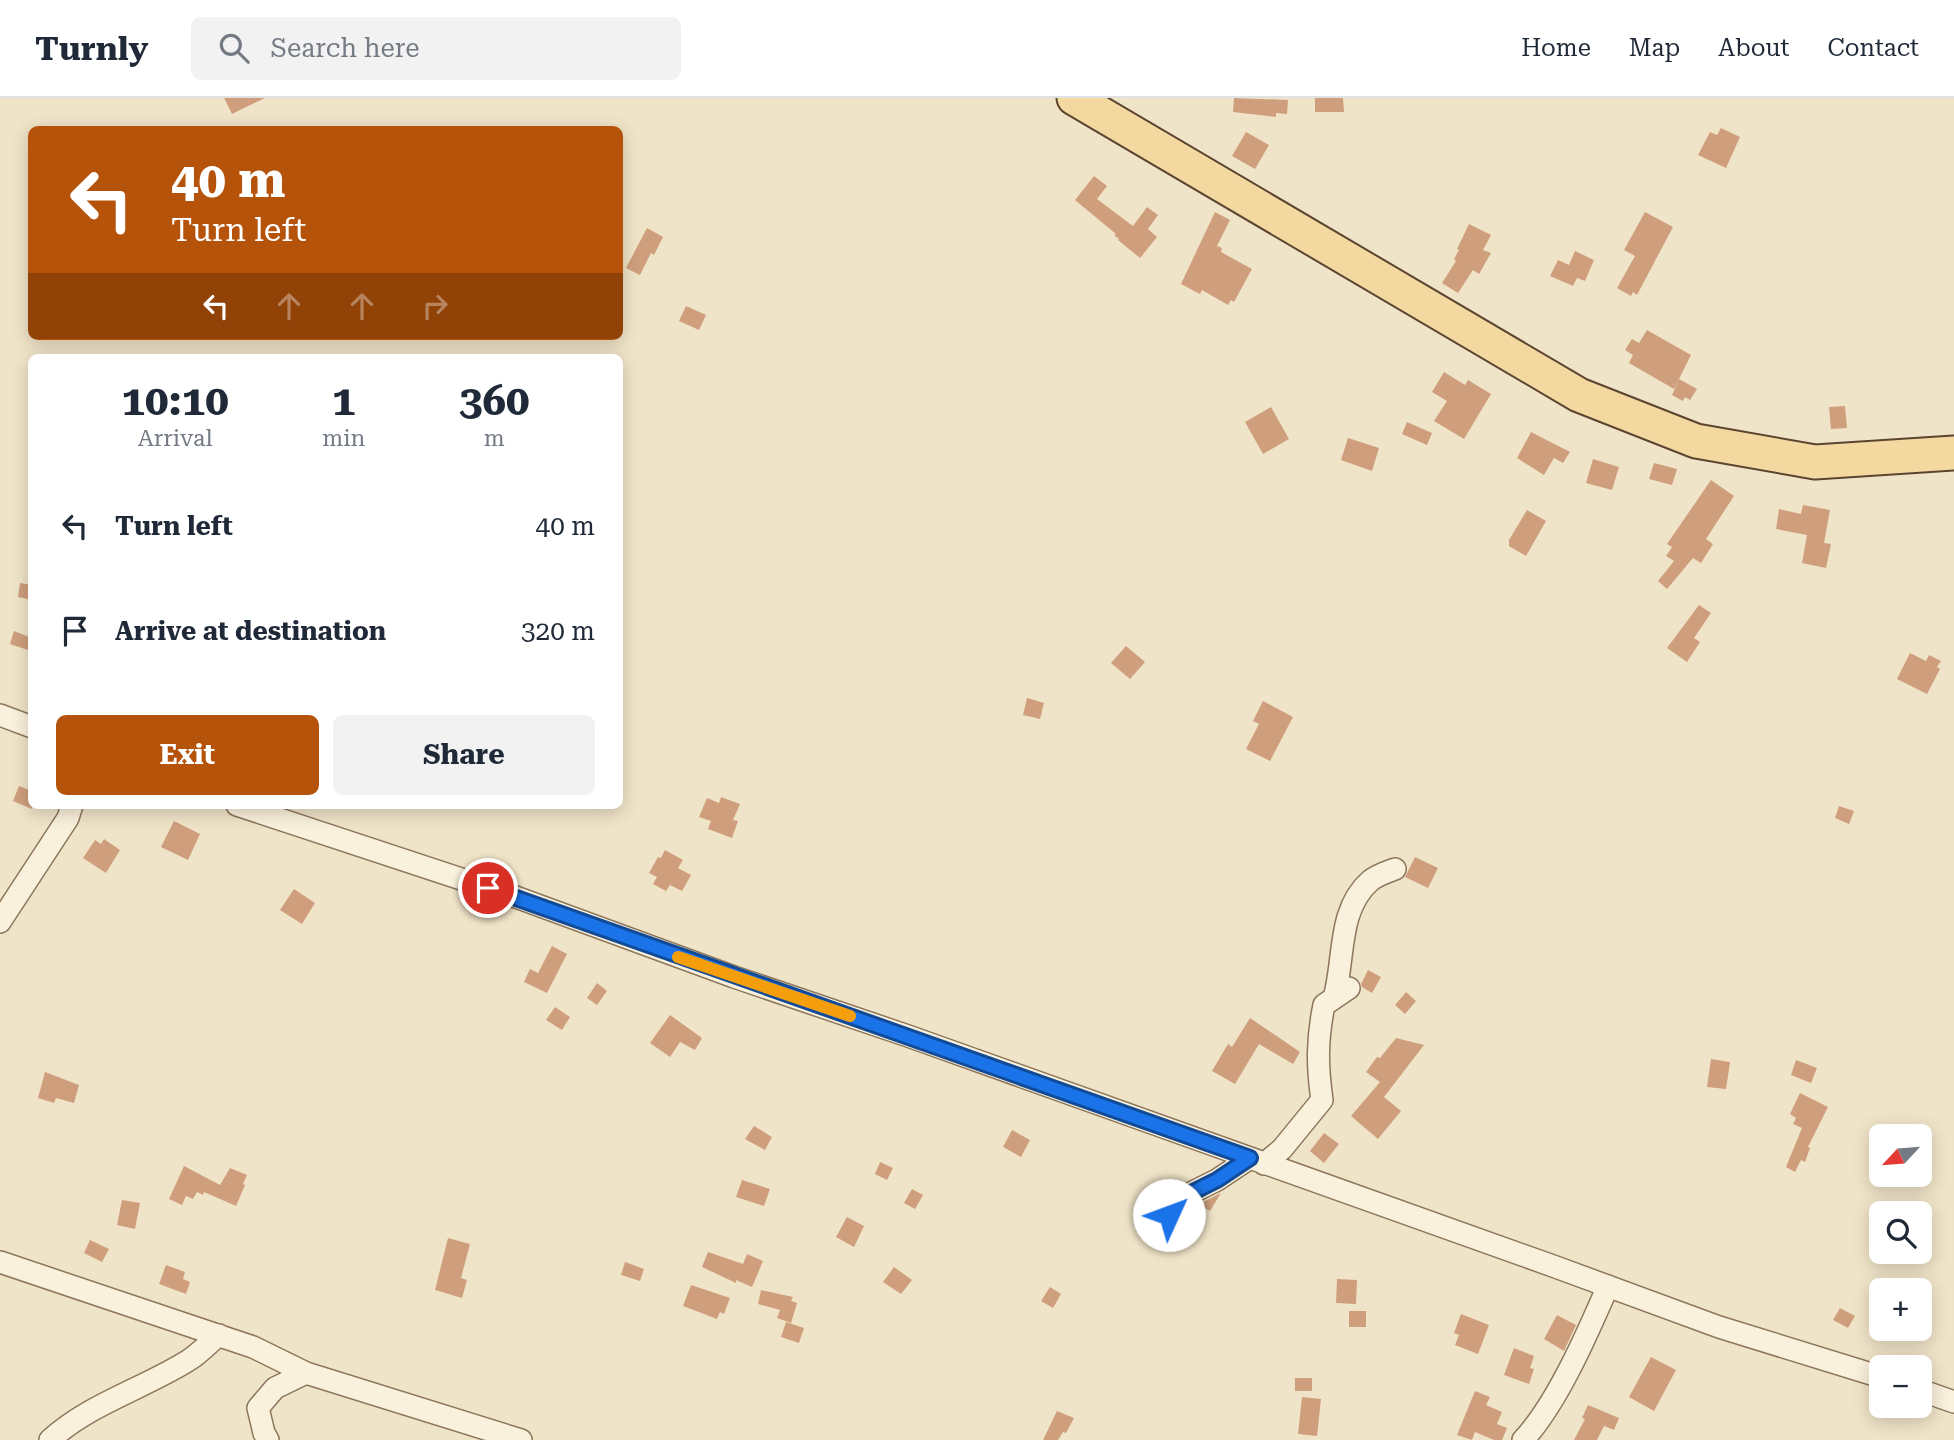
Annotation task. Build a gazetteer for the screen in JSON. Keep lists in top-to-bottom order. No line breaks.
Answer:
{"north":"bottom left","page":{"header":"Turnly","search":"Search here","nav":["Home","Map","About","Contact"],"turn":["40 m","Turn left"],"eta":["10:10","Arrival","1","min","360","m"],"list":[{"name":"Turn left","value":"40 m"},{"name":"Arrive at destination","value":"320 m"}],"buttons":["Exit","Share"],"map_buttons":["+","−"]}}
